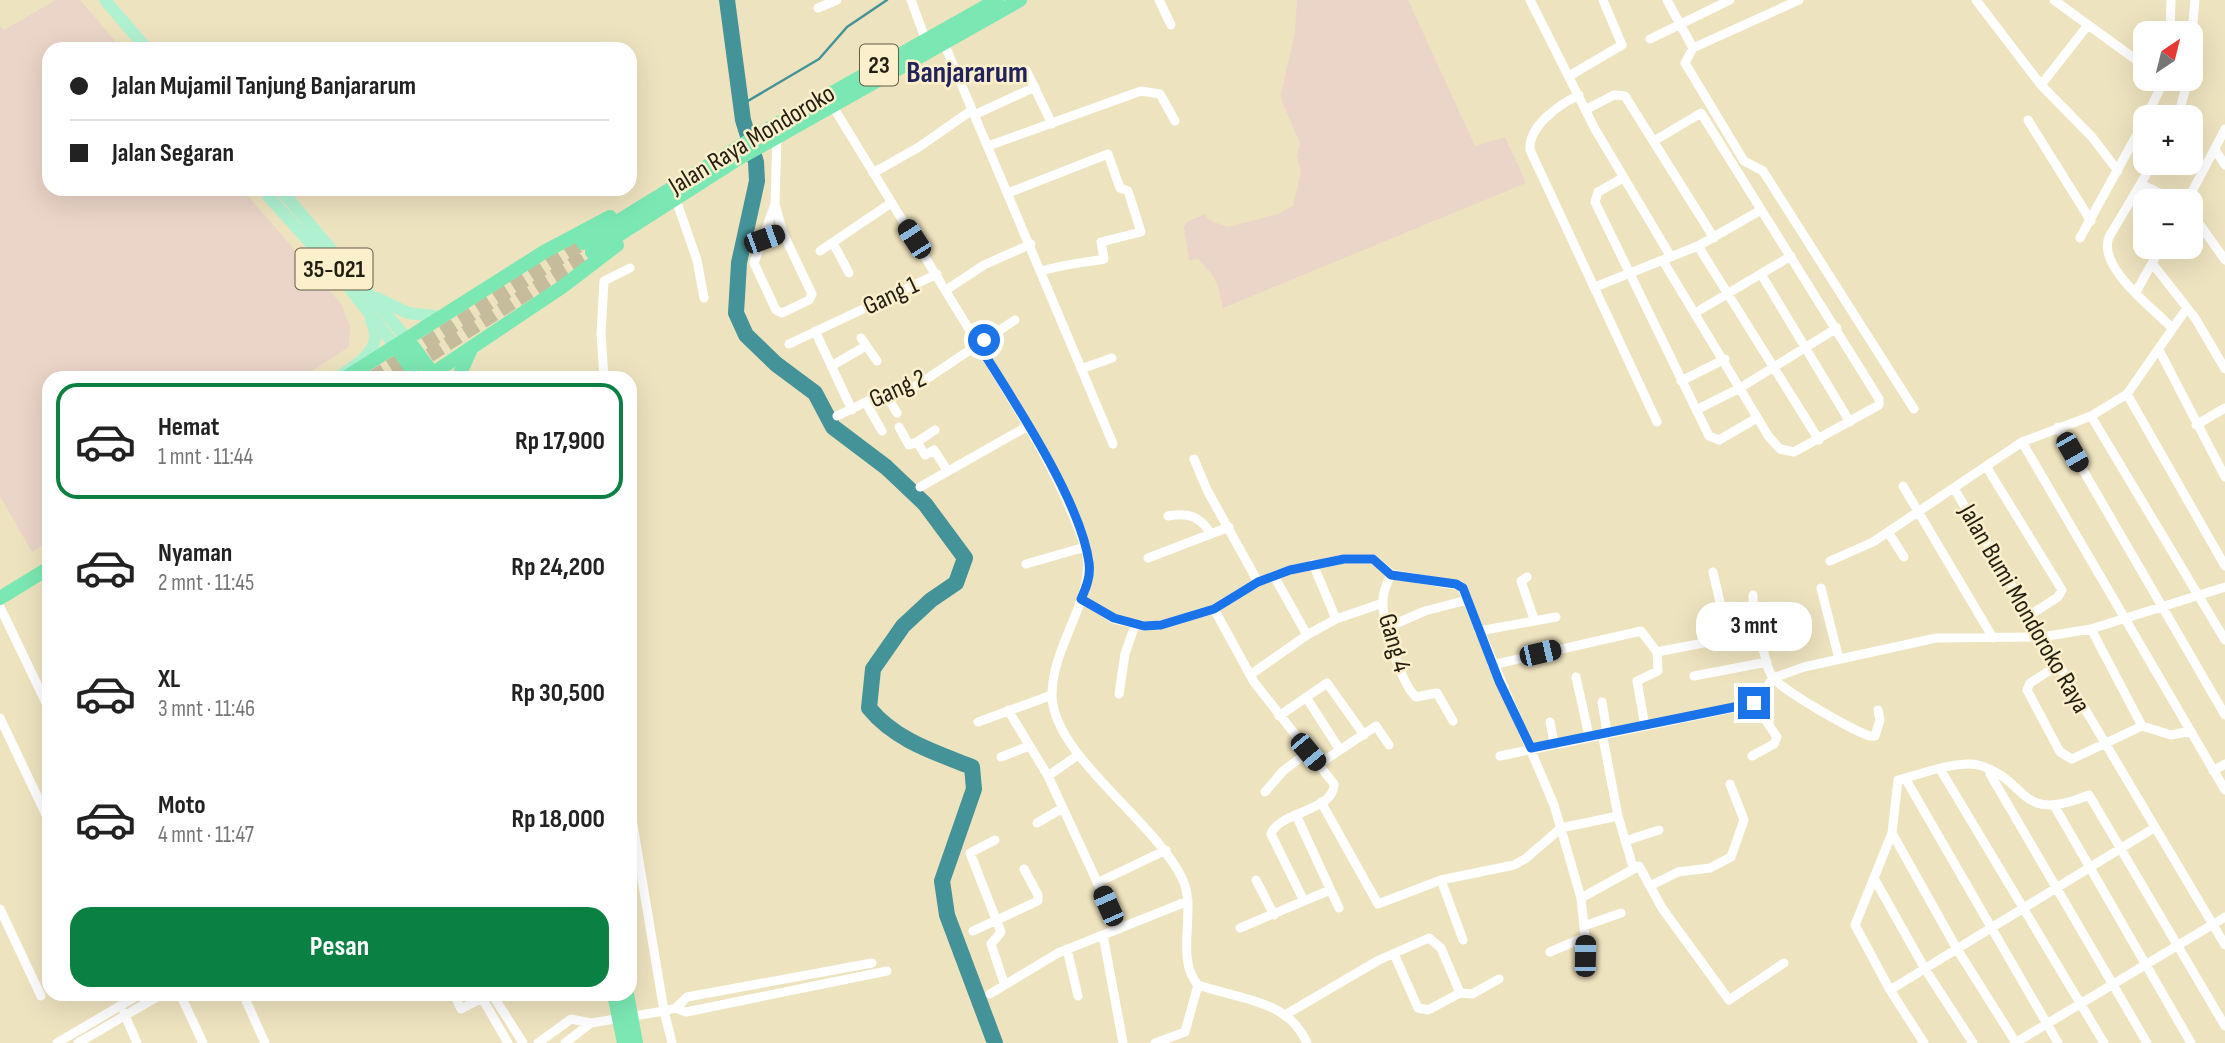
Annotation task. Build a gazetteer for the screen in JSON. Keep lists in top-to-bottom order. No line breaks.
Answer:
{"streets":{"highway":["23","Jalan Raya Mondoroko"],"main road":["35-021"],"street":["Gang 1","Gang 2","Jalan Bumi Mondoroko Raya","Gang 4"]},"districts":["Banjararum"],"north":"top right","page":{"map_buttons":["+","−"],"banner":["Jalan Mujamil Tanjung Banjararum","Jalan Segaran"],"list":[{"name":"Hemat","note":"1 mnt · 11:44","value":"Rp 17,900"},{"name":"Nyaman","note":"2 mnt · 11:45","value":"Rp 24,200"},{"name":"XL","note":"3 mnt · 11:46","value":"Rp 30,500"},{"name":"Moto","note":"4 mnt · 11:47","value":"Rp 18,000"}],"bubble":"3 mnt","buttons":"Pesan"}}
